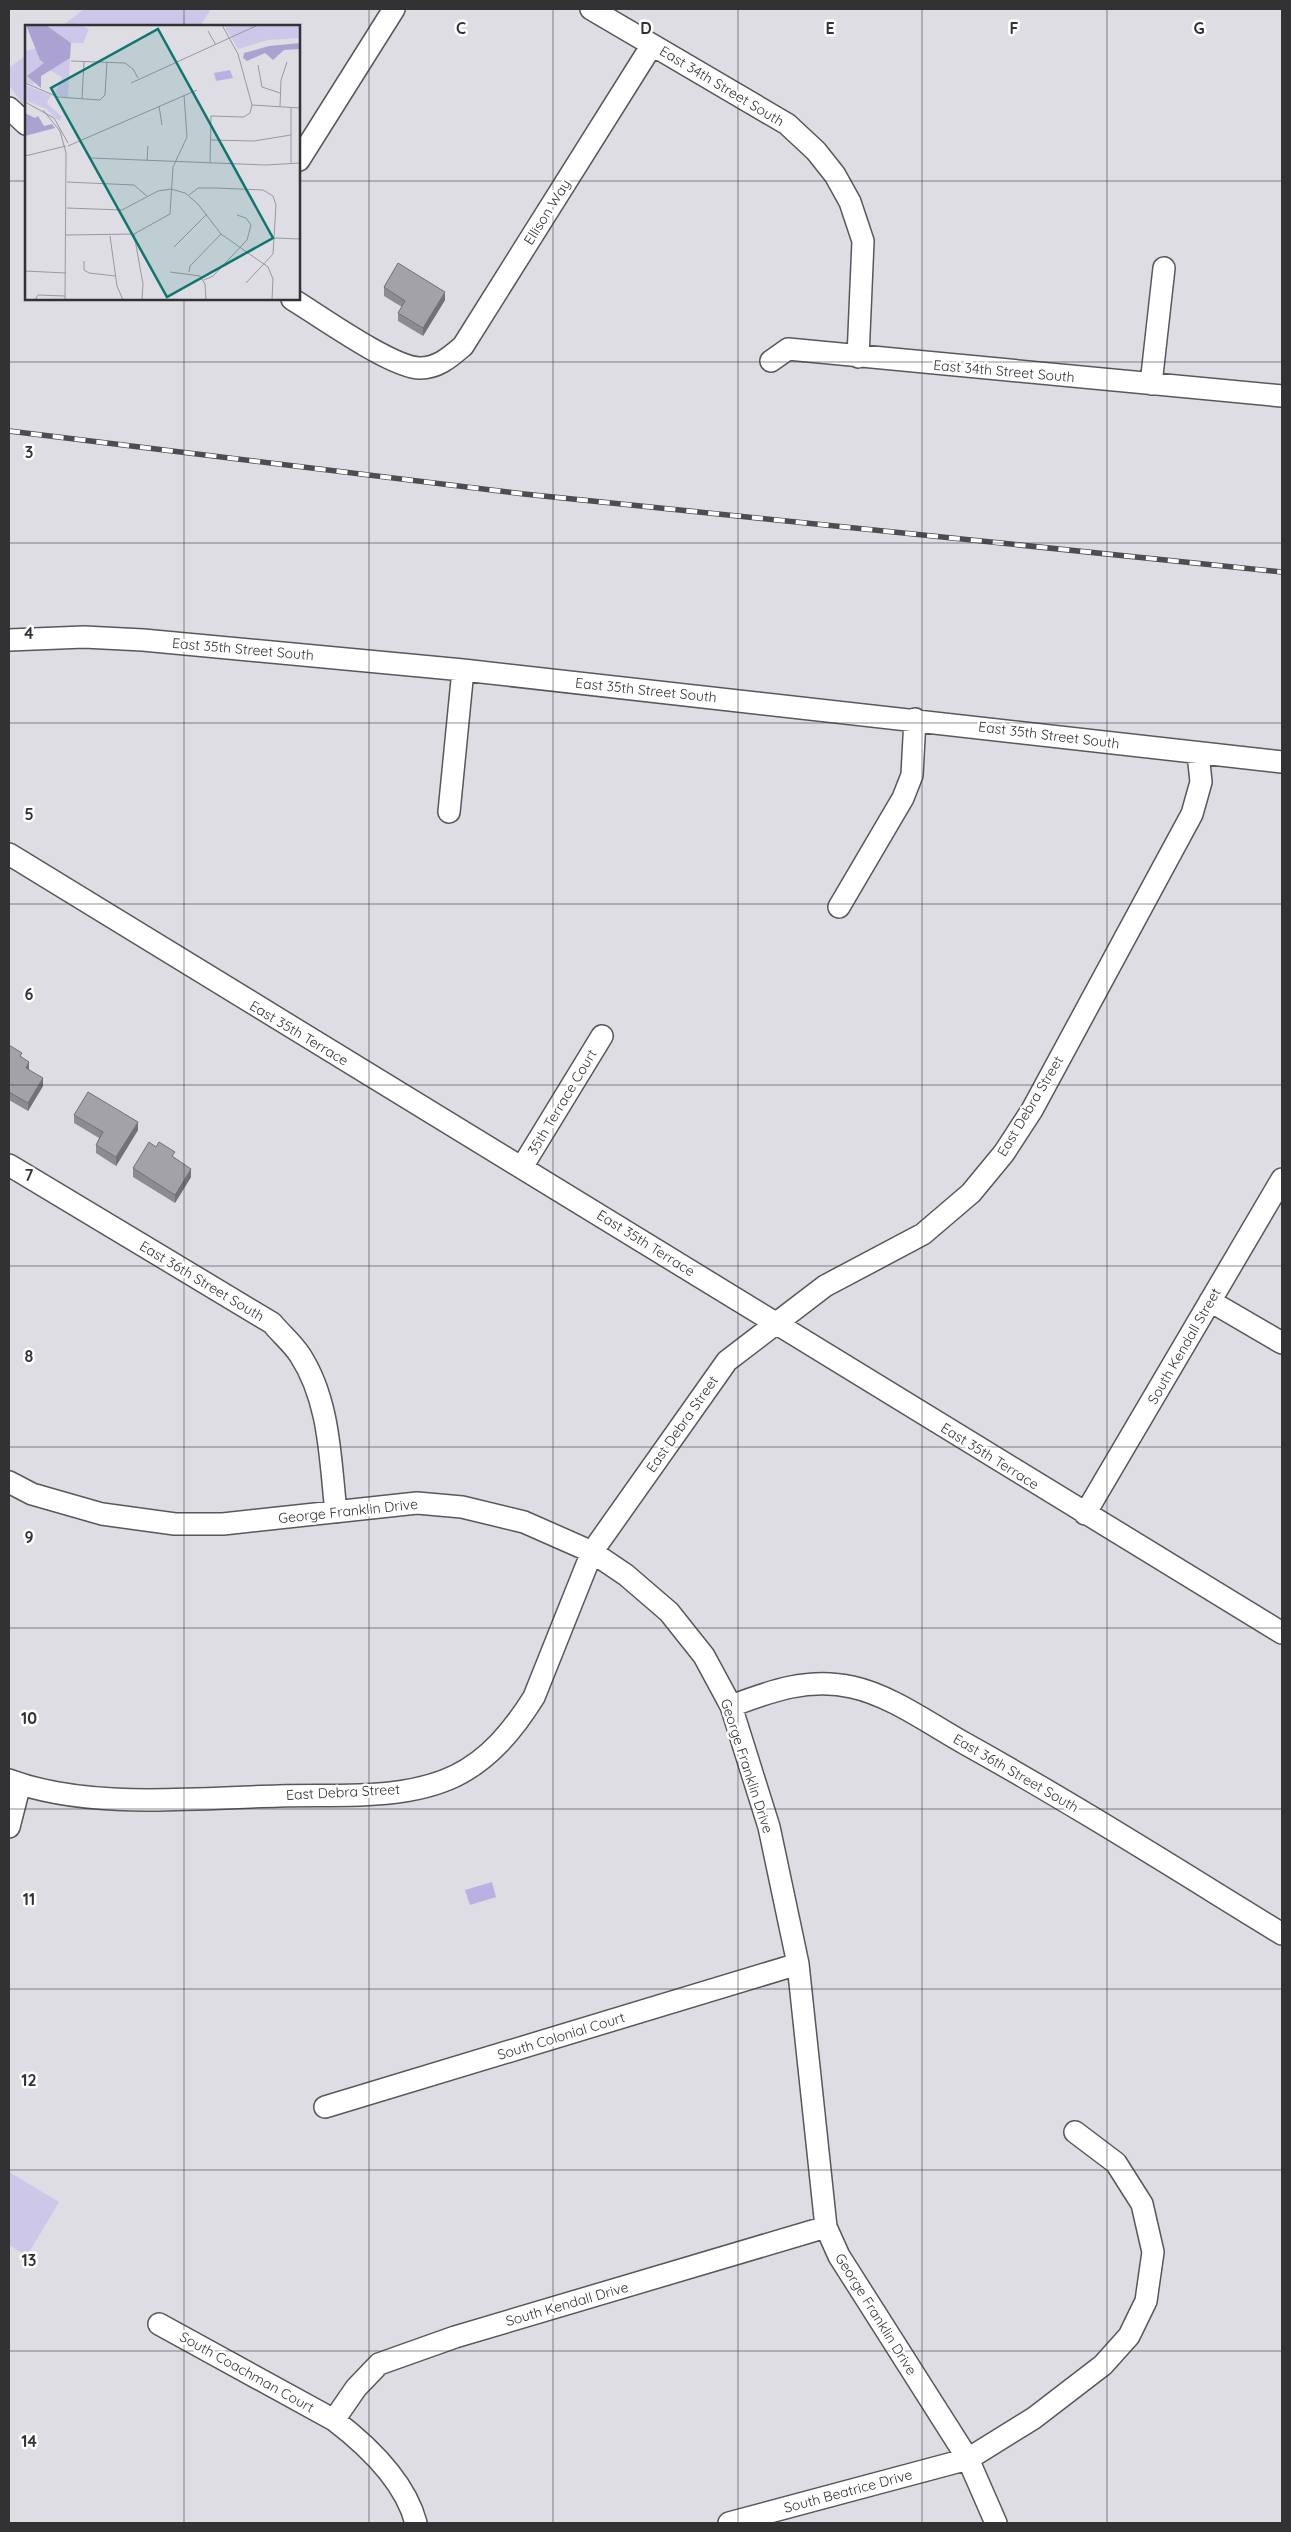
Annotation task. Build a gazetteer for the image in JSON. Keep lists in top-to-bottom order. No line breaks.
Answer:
{"streets":{"street":["East 34th Street South","Ellison Way","East 35th Street South","East 35th Terrace","35th Terrace Court","East Debra Street","East 36th Street South","South Kendall Street","George Franklin Drive","South Colonial Court","South Kendall Drive","South Coachman Court","South Beatrice Drive"]},"crossings":[["East 34th Street South","Ellison Way"],["East 35th Street South","East Debra Street"],["East 35th Terrace","35th Terrace Court"],["East 35th Terrace","East Debra Street"],["East 35th Terrace","South Kendall Street"],["East Debra Street","George Franklin Drive"],["East 36th Street South","George Franklin Drive"],["George Franklin Drive","South Colonial Court"],["George Franklin Drive","South Kendall Drive"],["George Franklin Drive","South Beatrice Drive"],["South Kendall Drive","South Coachman Court"]],"grid":{"columns":["C","D","E","F","G"],"rows":["3","4","5","6","7","8","9","10","11","12","13","14"]}}
